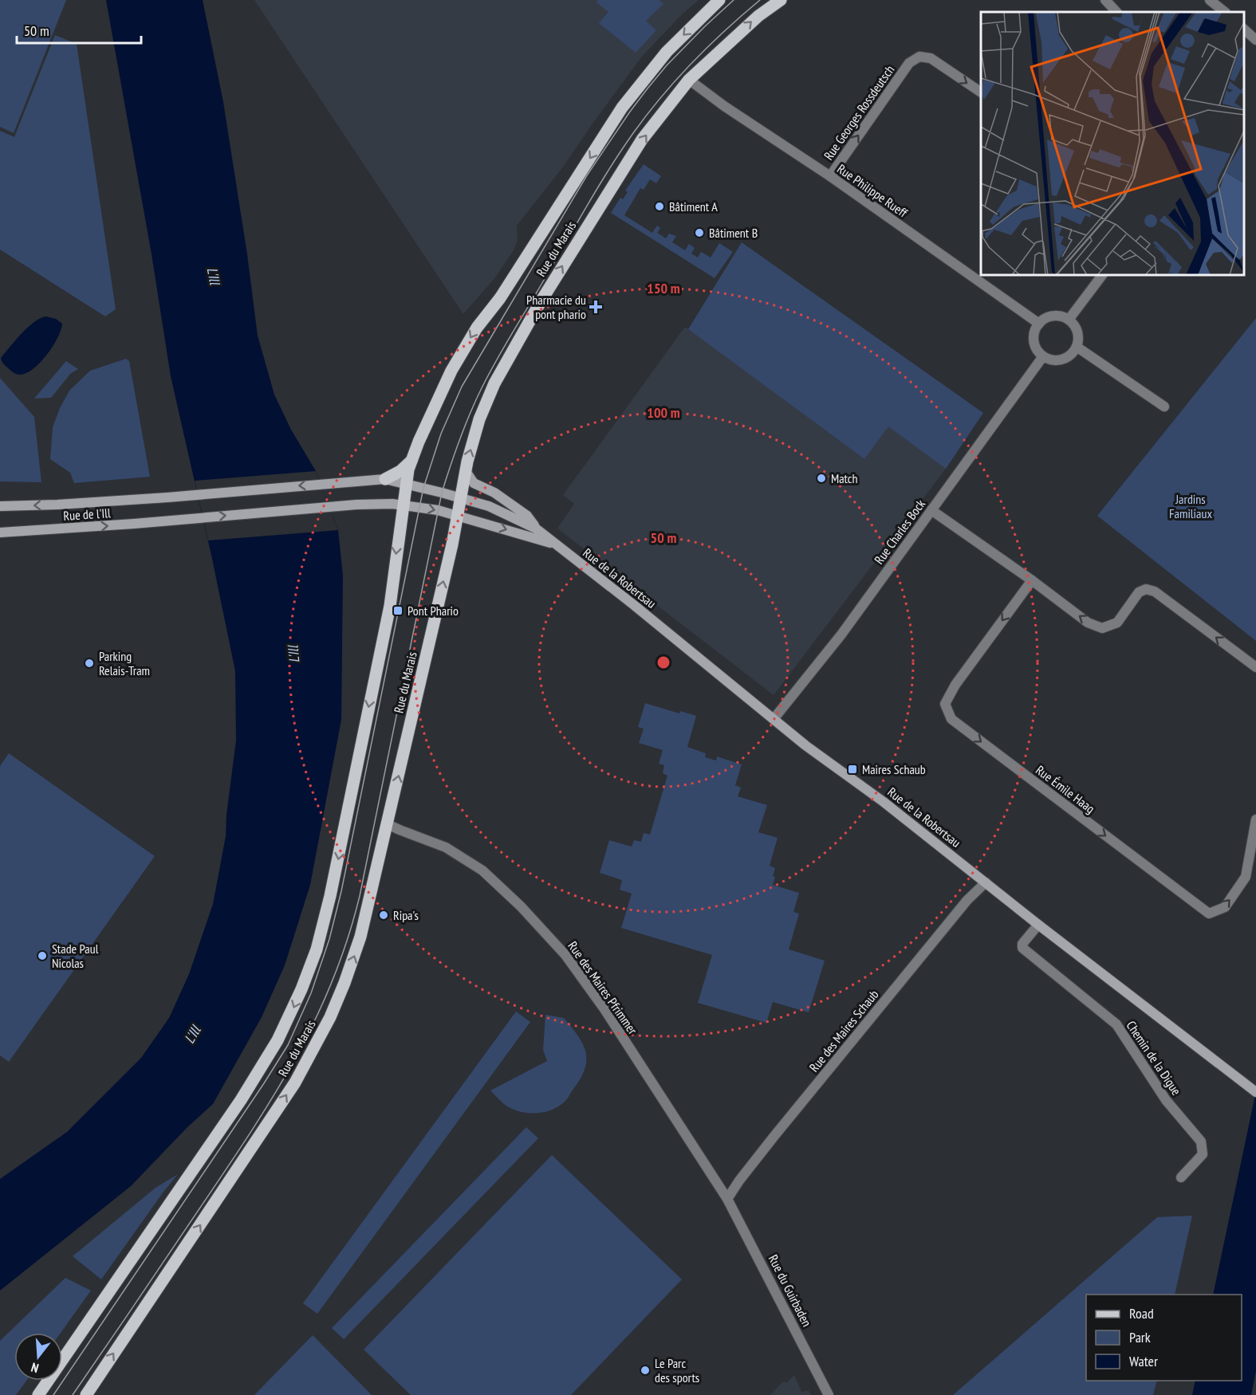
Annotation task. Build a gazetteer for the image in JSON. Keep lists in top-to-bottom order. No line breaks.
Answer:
{"streets":{"main road":["Rue du Marais","Rue de l'Ill","Rue de la Robertsau"],"street":["Rue Georges Rossdeutsch","Rue Philippe Rueff","Rue Charles Bock","Rue Émile Haag","Rue des Maires Pfrimmer","Rue des Maires Schaub","Chemin de la Digue","Rue du Guirbaden"]},"crossings":[["Rue Georges Rossdeutsch","Rue Philippe Rueff"],["Rue Philippe Rueff","Rue du Marais"],["Rue Philippe Rueff","Rue Charles Bock"],["Rue du Marais","Rue de l'Ill"],["Rue du Marais","Rue de la Robertsau"],["Rue du Marais","Rue des Maires Pfrimmer"],["Rue Charles Bock","Rue de la Robertsau"],["Rue de la Robertsau","Rue des Maires Schaub"],["Rue de la Robertsau","Chemin de la Digue"],["Rue des Maires Pfrimmer","Rue des Maires Schaub"],["Rue des Maires Pfrimmer","Rue du Guirbaden"],["Rue des Maires Schaub","Rue du Guirbaden"]],"water":["L'Ill"],"parks":["Jardins Familiaux"],"places":{"other":["Bâtiment A","Bâtiment B","Match","Parking Relais-Tram","Ripa's","Stade Paul Nicolas","Le Parc des sports"],"health":["Pharmacie du pont phario"],"transit":["Pont Phario","Maires Schaub"]},"legend":["Road","Park","Water"],"scale_bar":"50 m","north":"bottom","rings":["150 m","100 m","50 m"]}
